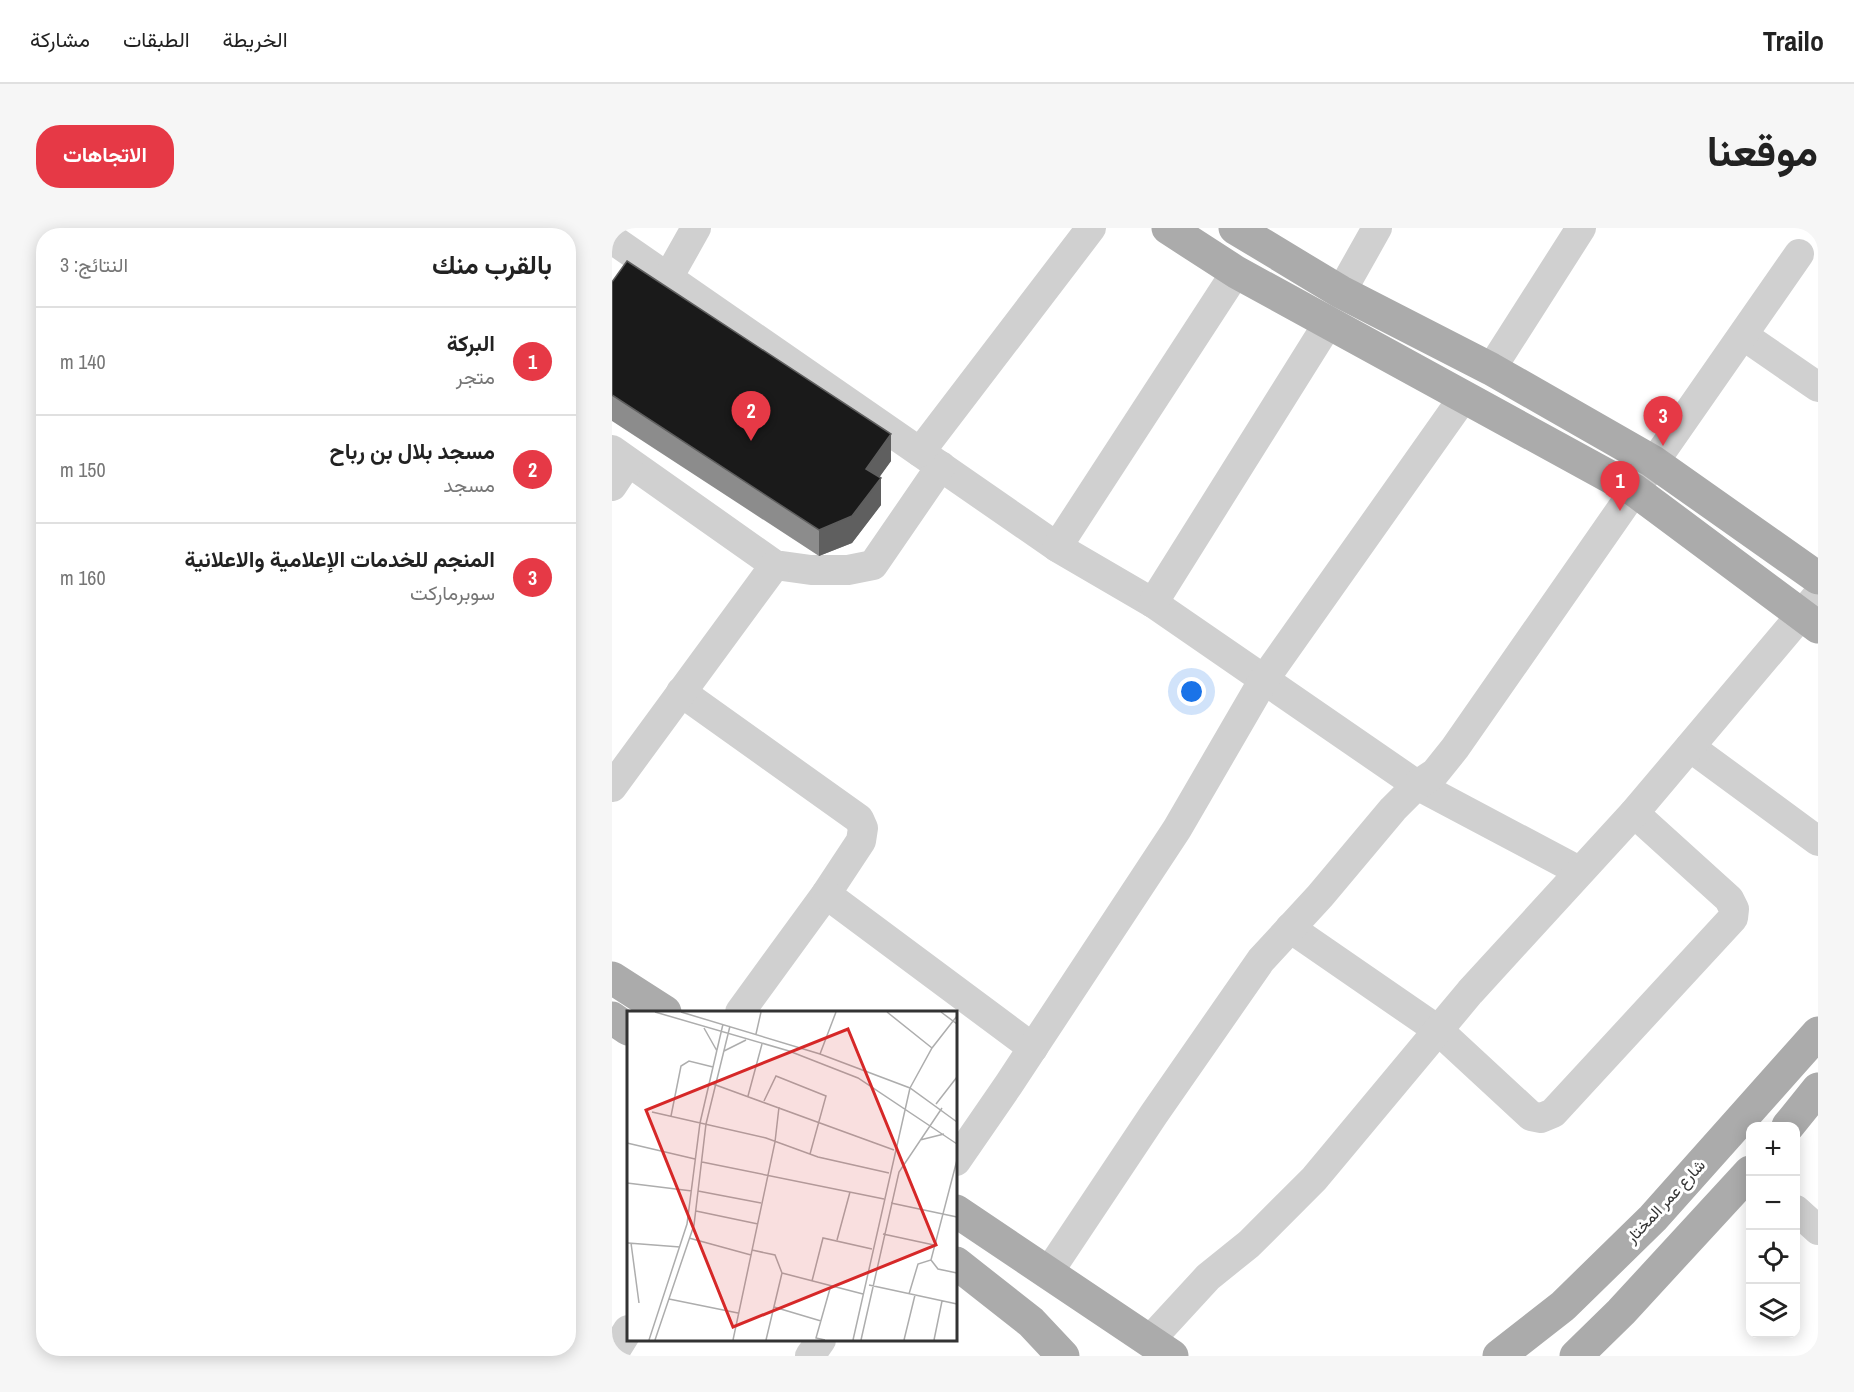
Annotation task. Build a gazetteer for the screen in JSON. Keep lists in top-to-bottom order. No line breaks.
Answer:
{"streets":{"main road":["شارع عمر المختار"]},"page":{"header":"Trailo","nav":["الخريطة","الطبقات","مشاركة"],"title":"موقعنا","buttons":"الاتجاهات","heading":["بالقرب منك","النتائج: 3"],"list":[{"mark":"1","name":"البركة","note":"متجر","value":"140 m"},{"mark":"2","name":"مسجد بلال بن رباح","note":"مسجد","value":"150 m"},{"mark":"3","name":"المنجم للخدمات الإعلامية والاعلانية","note":"سوبرماركت","value":"160 m"}],"pins":["2","3","1"],"map_buttons":["+","−"]}}
